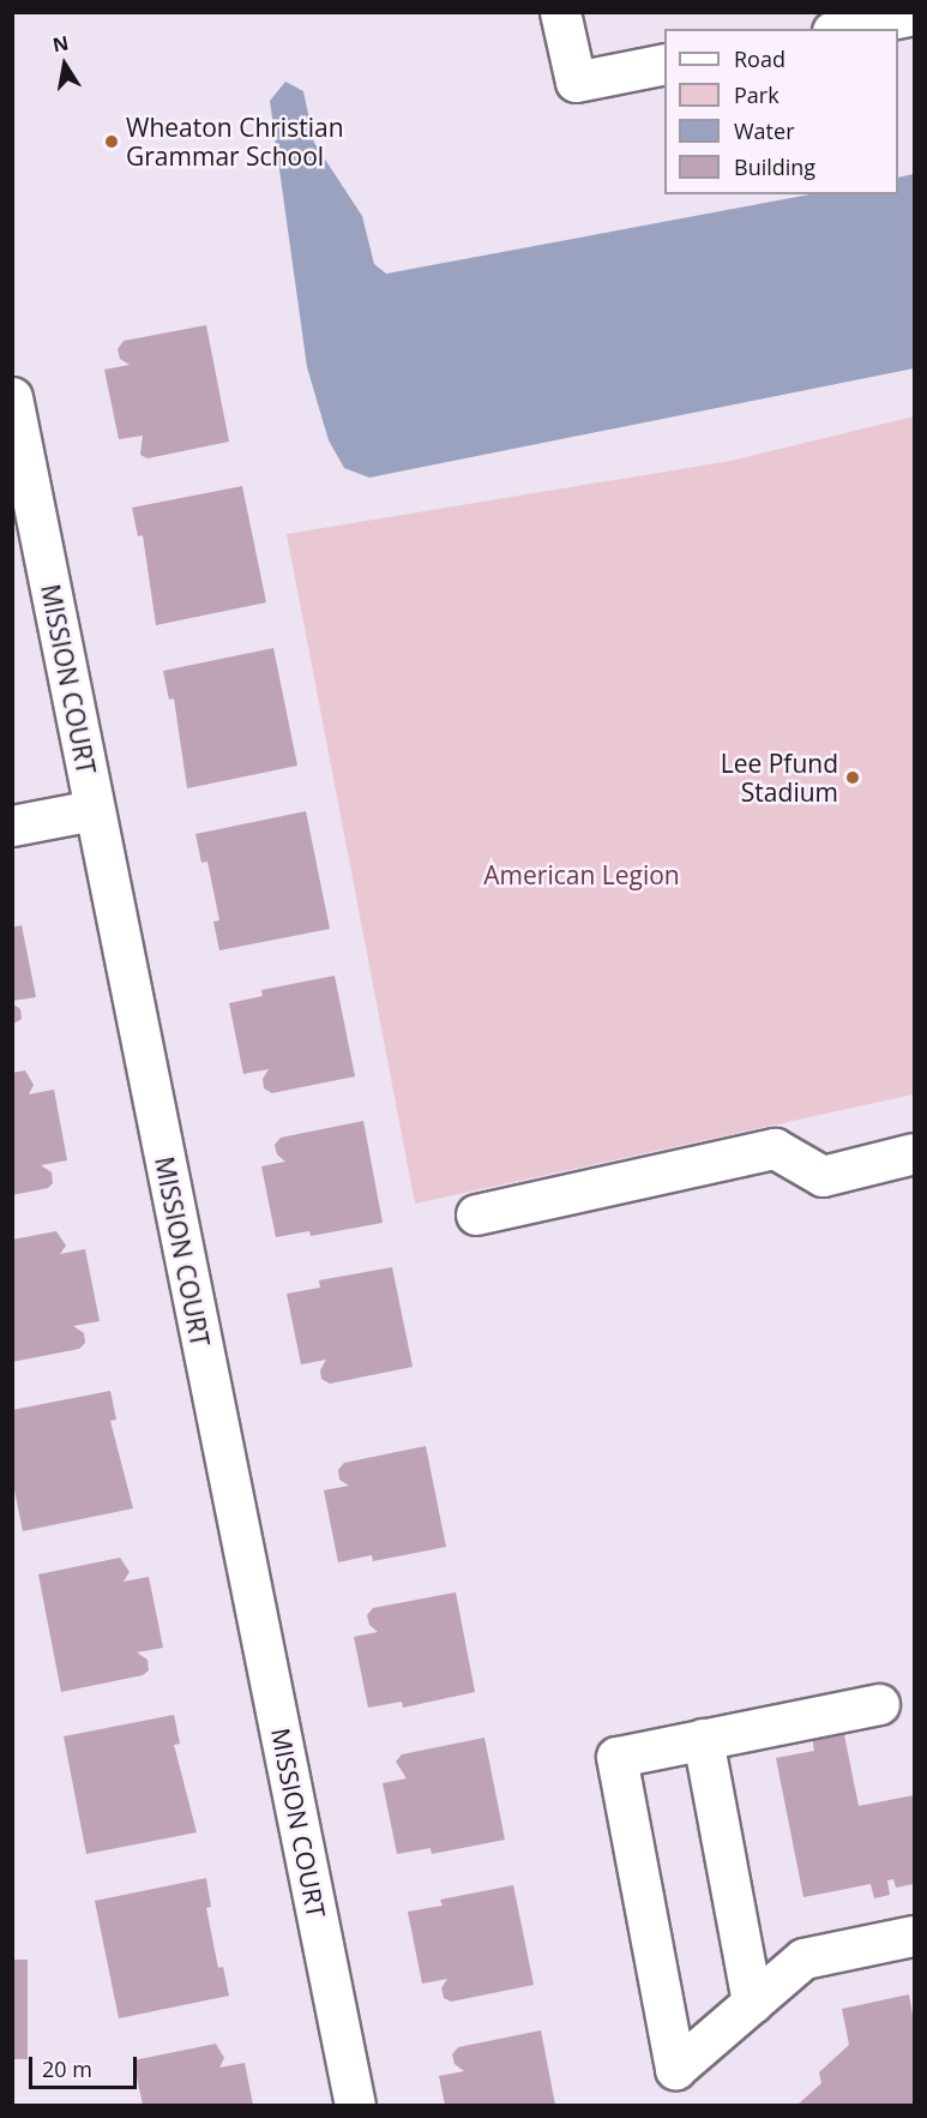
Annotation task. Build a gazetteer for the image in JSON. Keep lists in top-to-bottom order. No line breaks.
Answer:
{"streets":{"street":["MISSION COURT"]},"parks":["American Legion"],"places":["Wheaton Christian Grammar School","Lee Pfund Stadium"],"legend":["Road","Park","Water","Building"],"scale_bar":"20 m","north":"top"}
